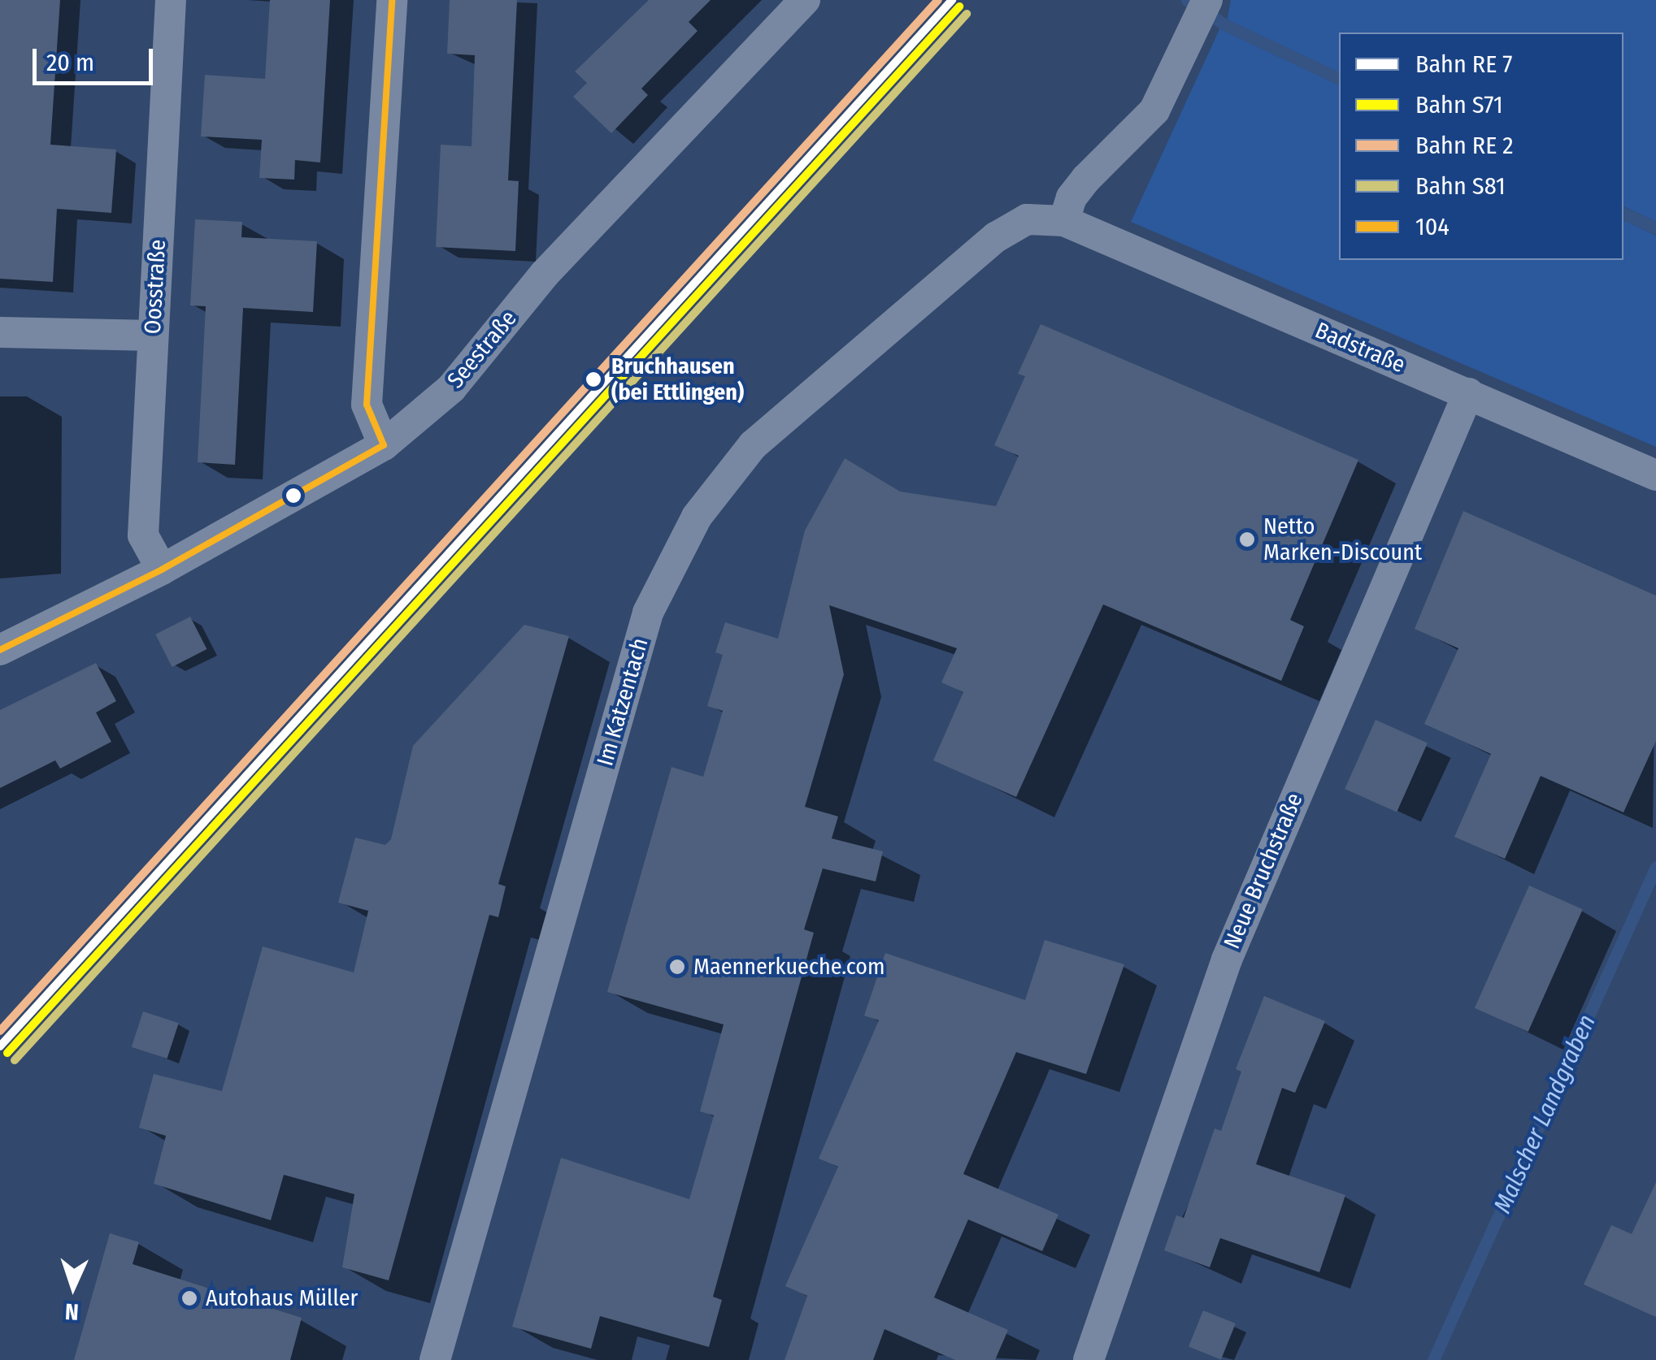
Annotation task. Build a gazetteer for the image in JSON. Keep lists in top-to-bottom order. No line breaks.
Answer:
{"streets":{"street":["Oosstraße","Badstraße","Seestraße","Im Katzentach","Neue Bruchstraße"]},"crossings":[["Oosstraße","Seestraße"],["Badstraße","Im Katzentach"],["Badstraße","Neue Bruchstraße"]],"water":["Malscher Landgraben"],"places":["Bruchhausen (bei Ettlingen)","Netto Marken-Discount","Maennerkueche.com","Autohaus Müller"],"lines":["transit line 104","rail line S71","rail line S81"],"legend":["Bahn RE 7","Bahn S71","Bahn RE 2","Bahn S81","104"],"scale_bar":"20 m","north":"bottom"}
